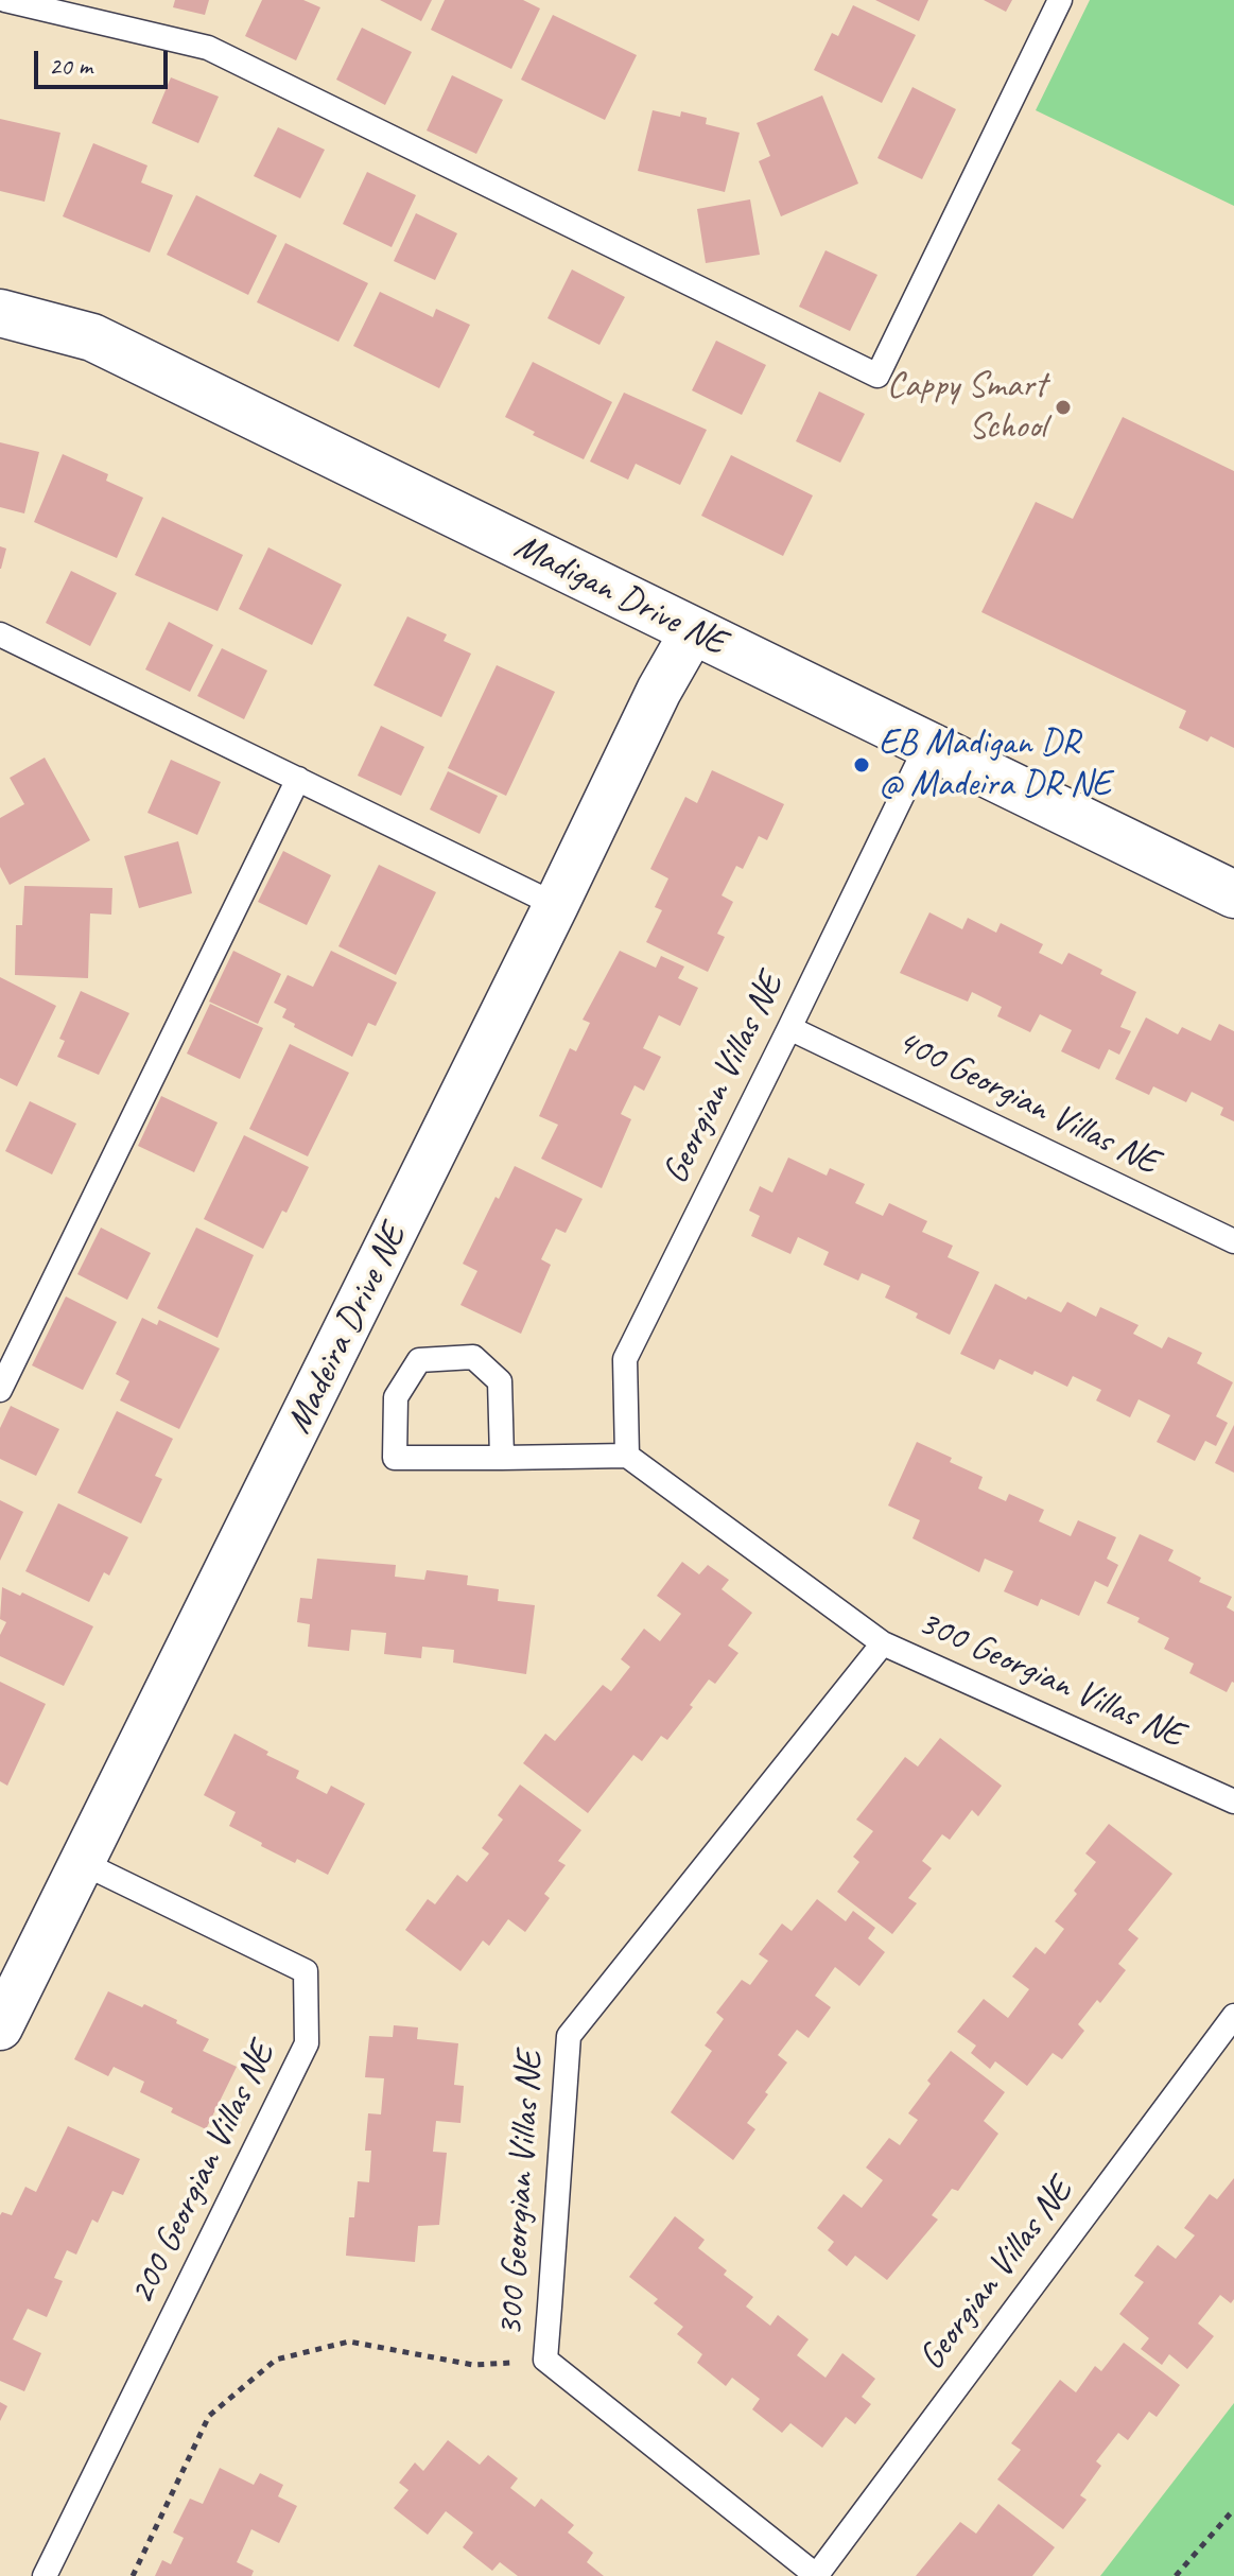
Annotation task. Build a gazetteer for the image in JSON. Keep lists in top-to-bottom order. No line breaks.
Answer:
{"streets":{"street":["Madigan Drive NE","Madeira Drive NE"],"lane":["Georgian Villas NE","400 Georgian Villas NE","300 Georgian Villas NE","200 Georgian Villas NE"]},"crossings":[["Madigan Drive NE","Georgian Villas NE"],["Madigan Drive NE","Madeira Drive NE"],["Georgian Villas NE","400 Georgian Villas NE"],["Georgian Villas NE","300 Georgian Villas NE"],["Madeira Drive NE","200 Georgian Villas NE"]],"places":["Cappy Smart School","EB Madigan DR @ Madeira DR NE"],"scale_bar":"20 m"}
